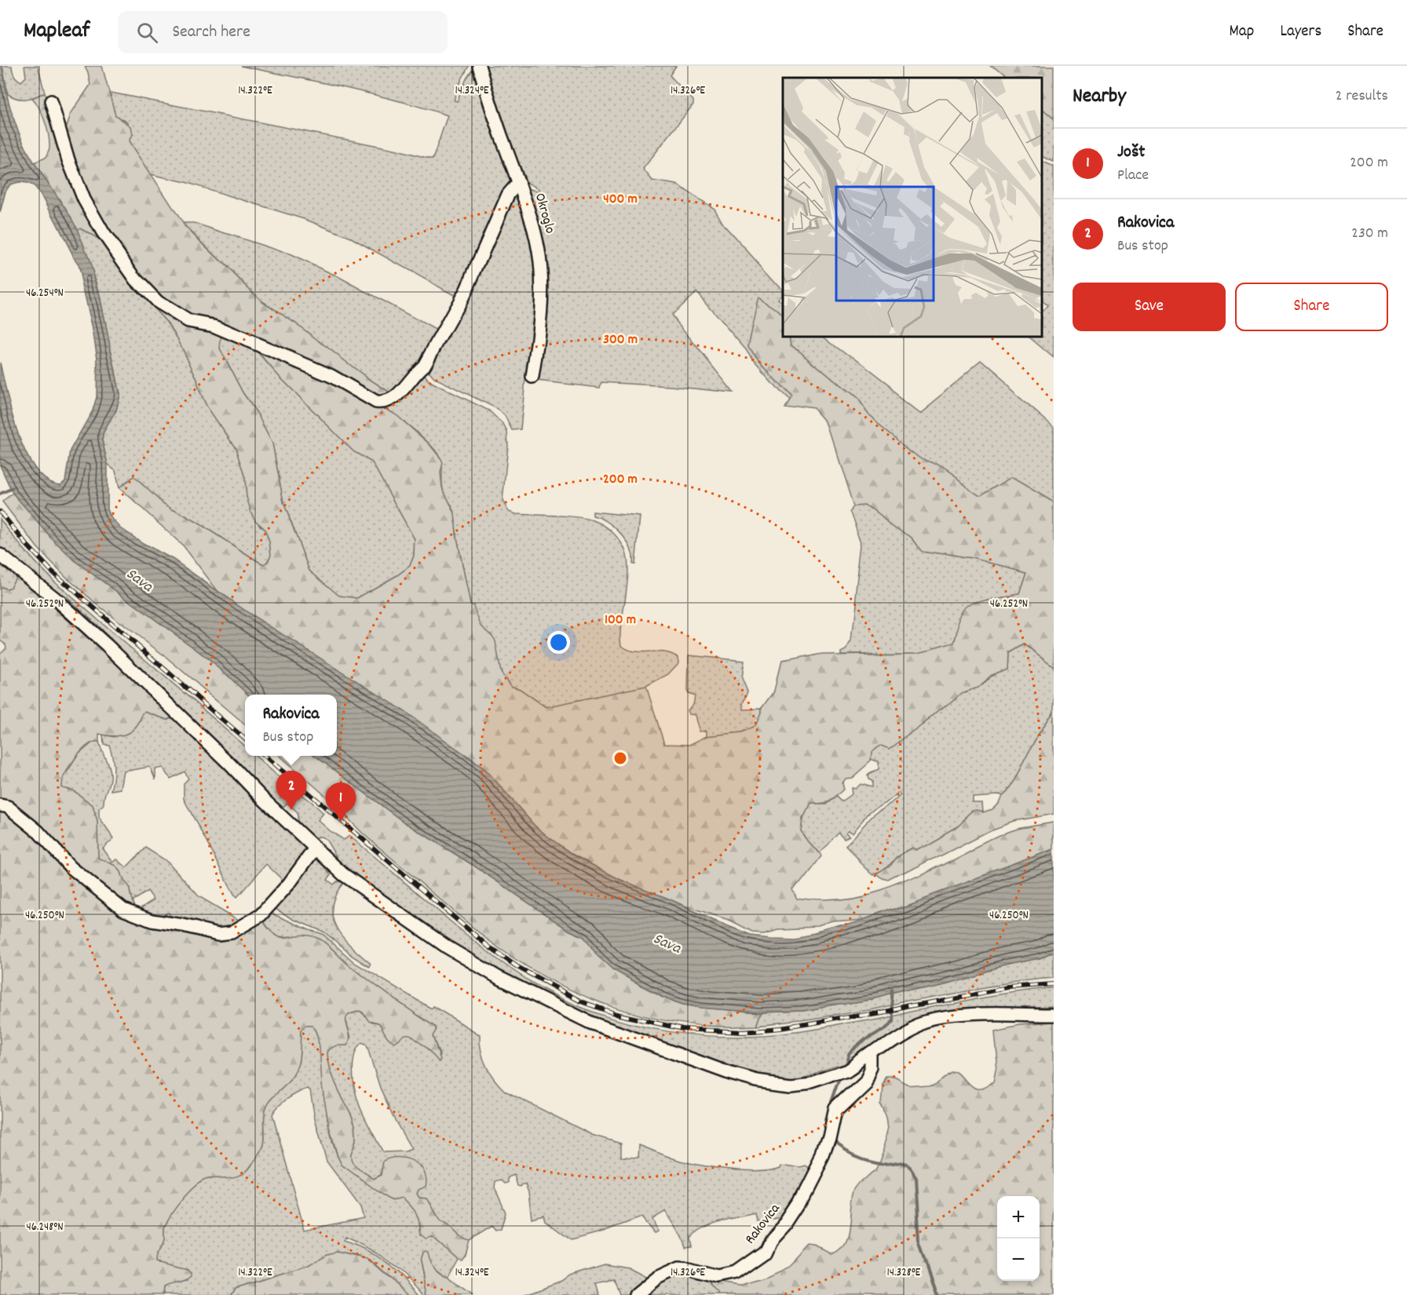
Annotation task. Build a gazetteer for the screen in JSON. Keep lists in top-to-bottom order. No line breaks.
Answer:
{"streets":{"street":["Okroglo","Rakovica"]},"water":["Sava"],"page":{"header":"Mapleaf","search":"Search here","nav":["Map","Layers","Share"],"heading":["Nearby","2 results"],"list":[{"mark":"1","name":"Jošt","note":"Place","value":"200 m"},{"mark":"2","name":"Rakovica","note":"Bus stop","value":"230 m"}],"buttons":["Save","Share"],"popup":["Rakovica","Bus stop"],"pins":["2","1"],"map_buttons":["+","−"]},"coordinates":["14.322°E","14.324°E","14.326°E","46.254°N","46.252°N","46.250°N","46.248°N","14.328°E"],"rings":["400 m","300 m","200 m","100 m"]}
